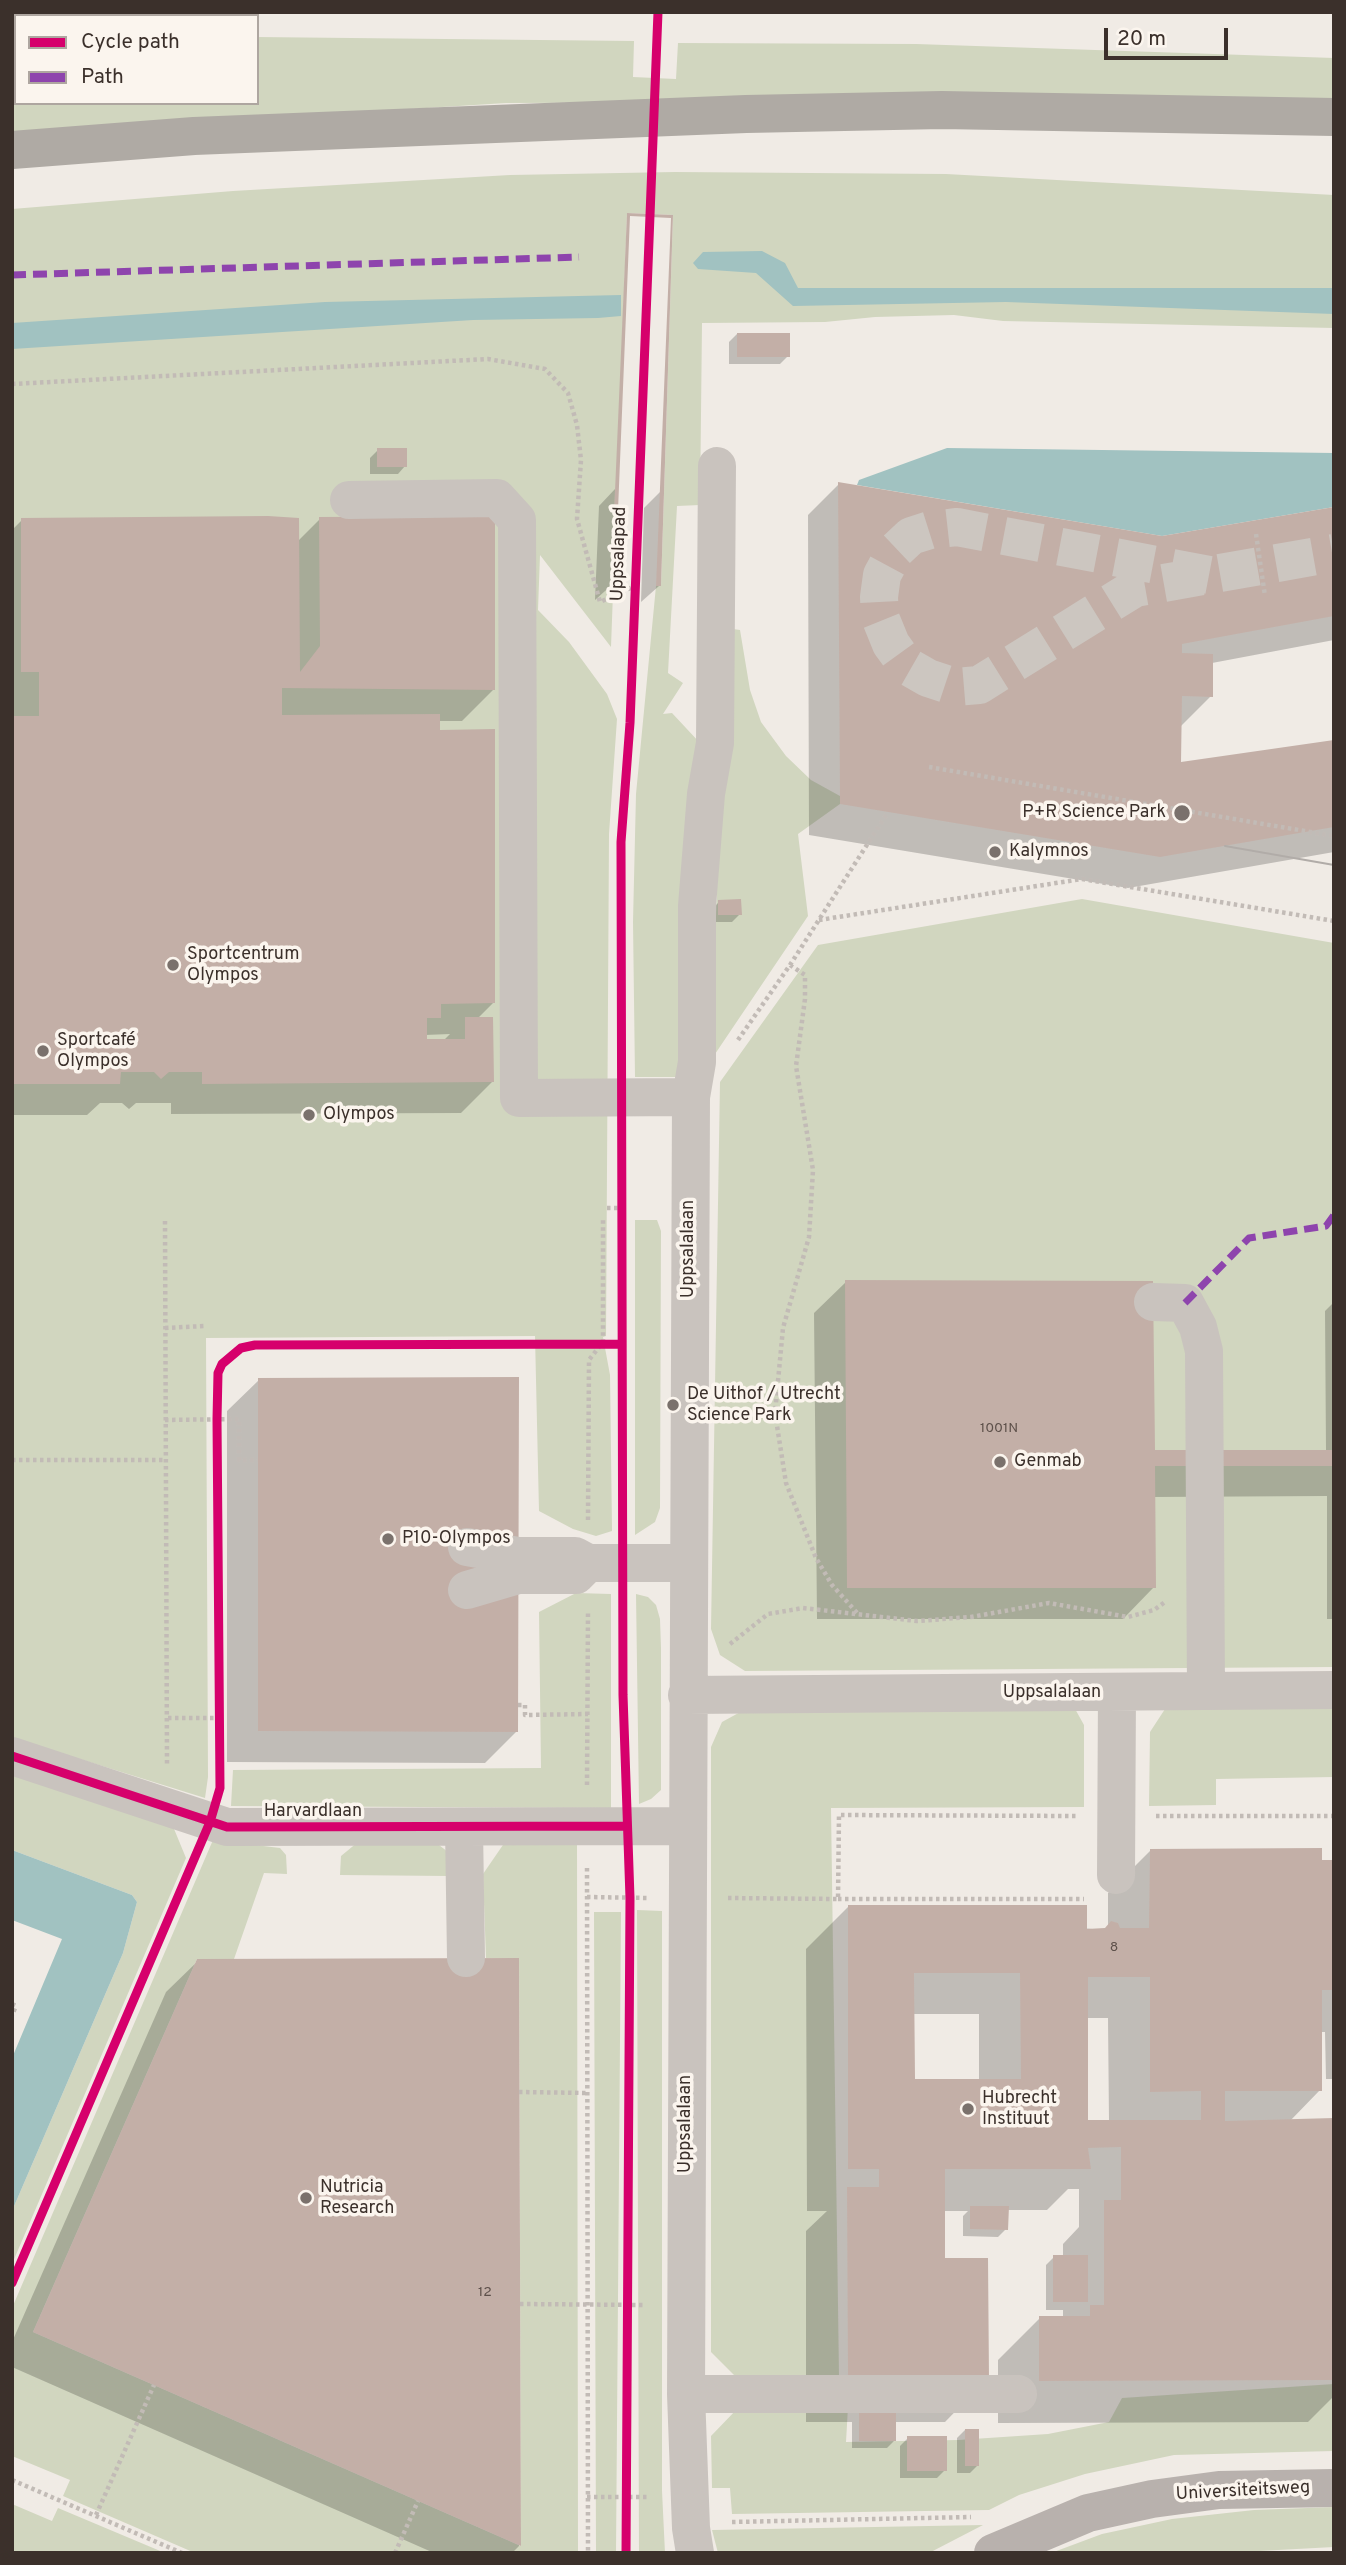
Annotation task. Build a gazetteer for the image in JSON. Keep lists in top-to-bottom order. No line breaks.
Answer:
{"streets":{"main road":["Universiteitsweg"],"street":["Uppsalalaan","Harvardlaan"],"cycle path":["Uppsalapad"]},"crossings":[["Uppsalalaan","Harvardlaan"]],"places":["P+R Science Park","Kalymnos","Sportcentrum Olympos","Sportcafé Olympos","Olympos","De Uithof / Utrecht Science Park","Genmab","P10-Olympos","Hubrecht Instituut","Nutricia Research"],"house_numbers":["1001N","8","12"],"legend":["Cycle path","Path"],"scale_bar":"20 m"}
